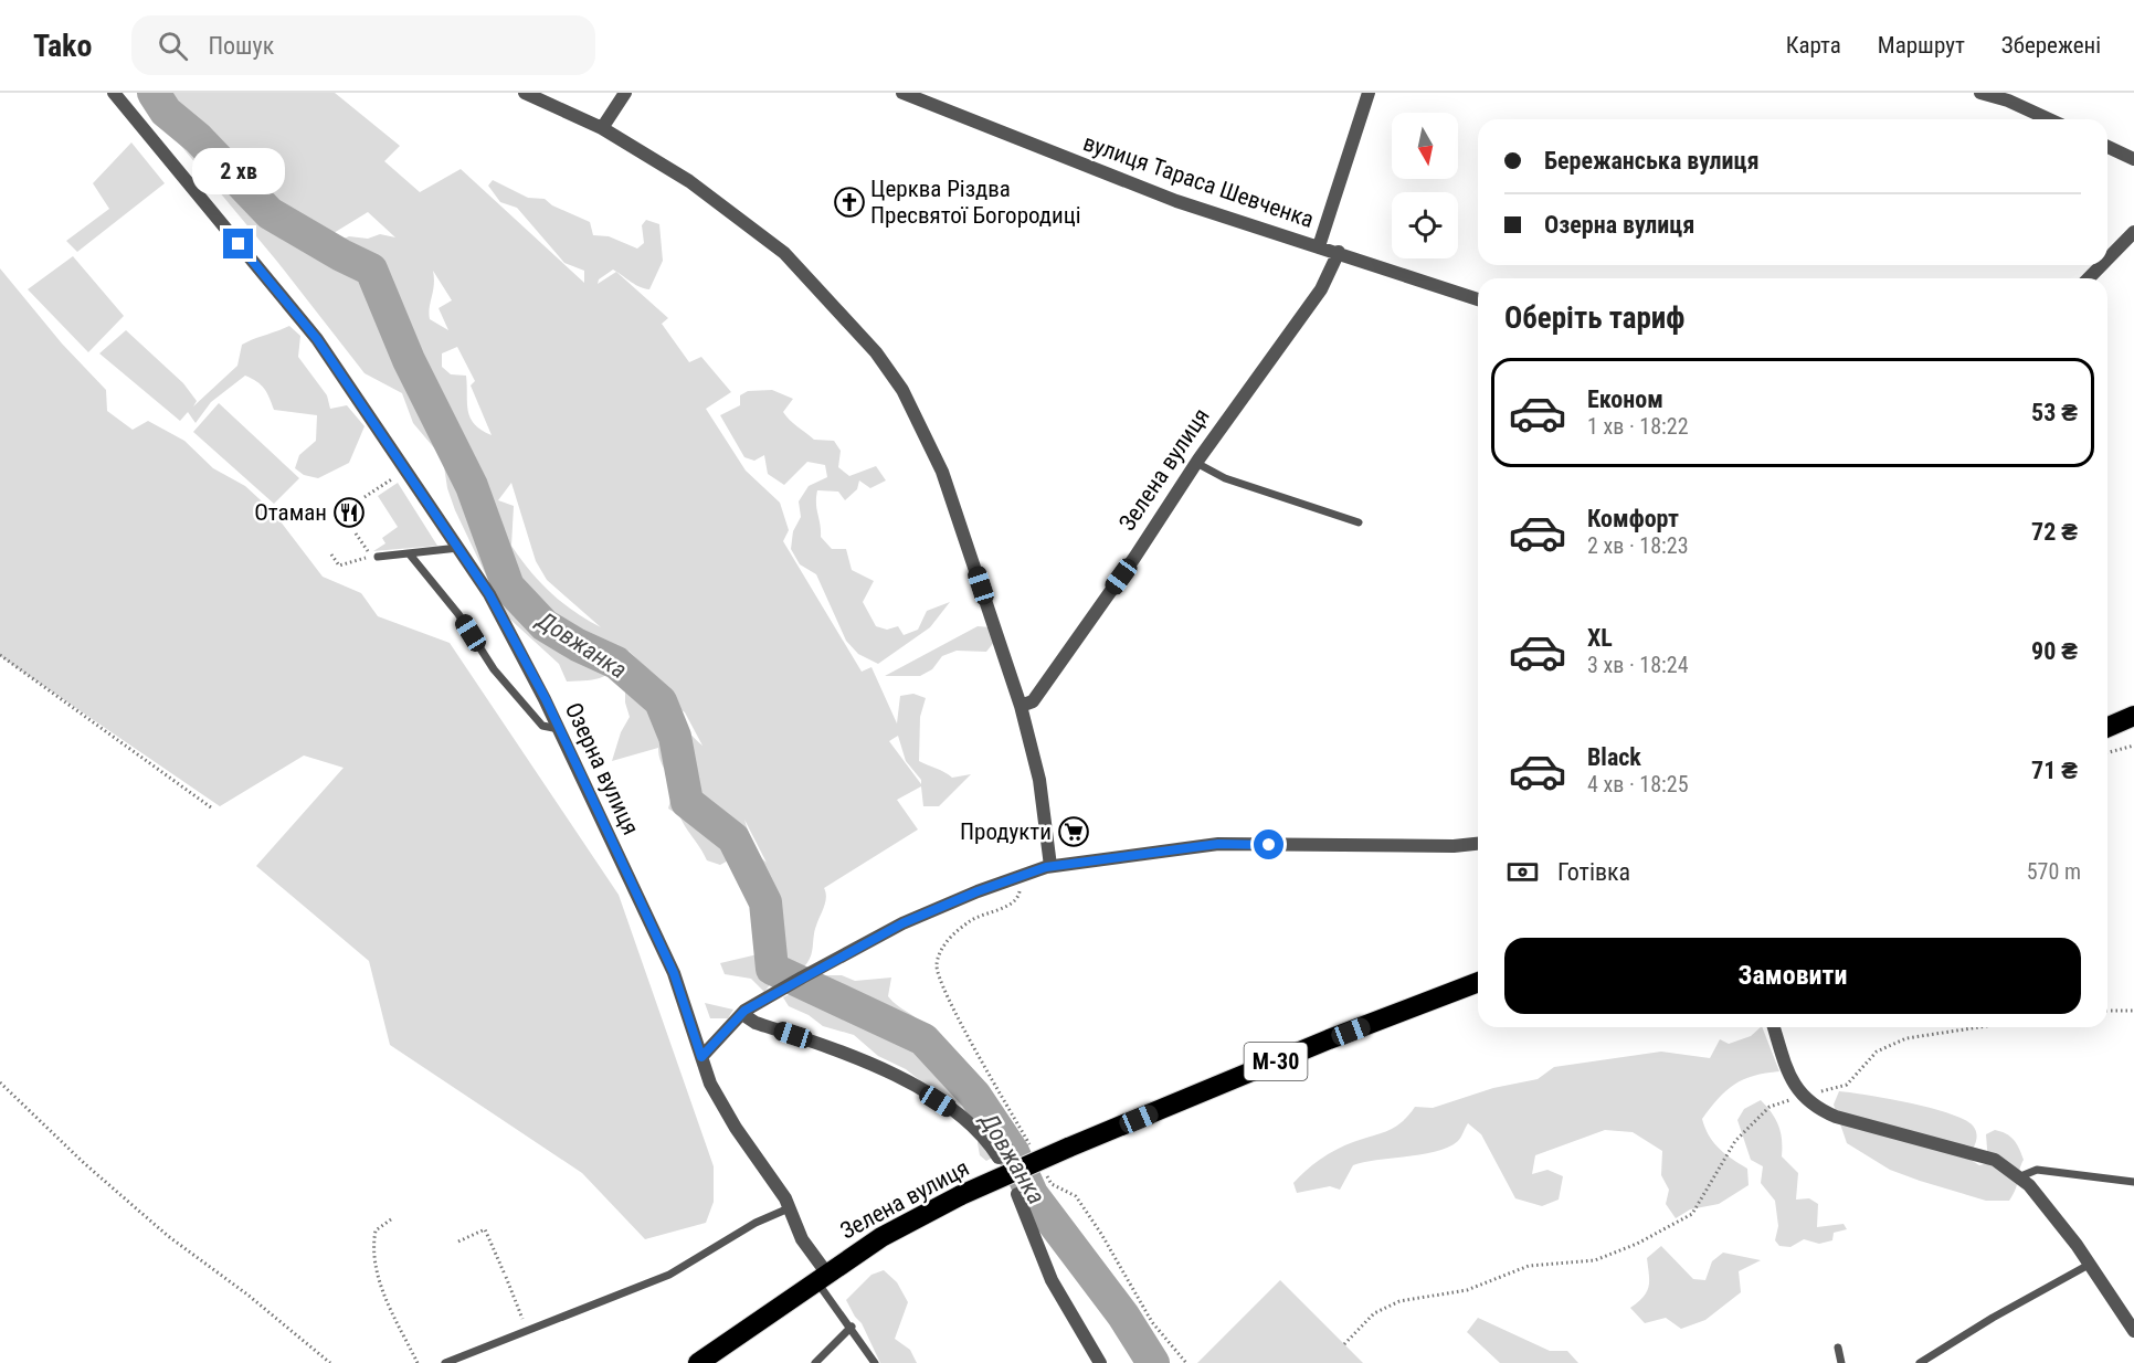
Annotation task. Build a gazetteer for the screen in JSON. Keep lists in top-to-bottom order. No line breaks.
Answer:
{"streets":{"highway":["Зелена вулиця","М-30"],"street":["вулиця Тараса Шевченка","Озерна вулиця"]},"crossings":[["вулиця Тараса Шевченка","Зелена вулиця"],["Зелена вулиця","Озерна вулиця"]],"water":["Довжанка"],"places":{"church":["Церква Різдва Пресвятої Богородиці"],"restaurant":["Отаман"],"supermarket":["Продукти"]},"north":"bottom","page":{"header":"Tako","search":"Пошук","nav":["Карта","Маршрут","Збережені"],"banner":["Бережанська вулиця","Озерна вулиця"],"bubble":"2 хв","heading":"Оберіть тариф","list":[{"name":"Економ","note":"1 хв · 18:22","value":"53 ₴"},{"name":"Комфорт","note":"2 хв · 18:23","value":"72 ₴"},{"name":"XL","note":"3 хв · 18:24","value":"90 ₴"},{"name":"Black","note":"4 хв · 18:25","value":"71 ₴"}],"pay":["Готівка","570 m"],"buttons":"Замовити"}}
